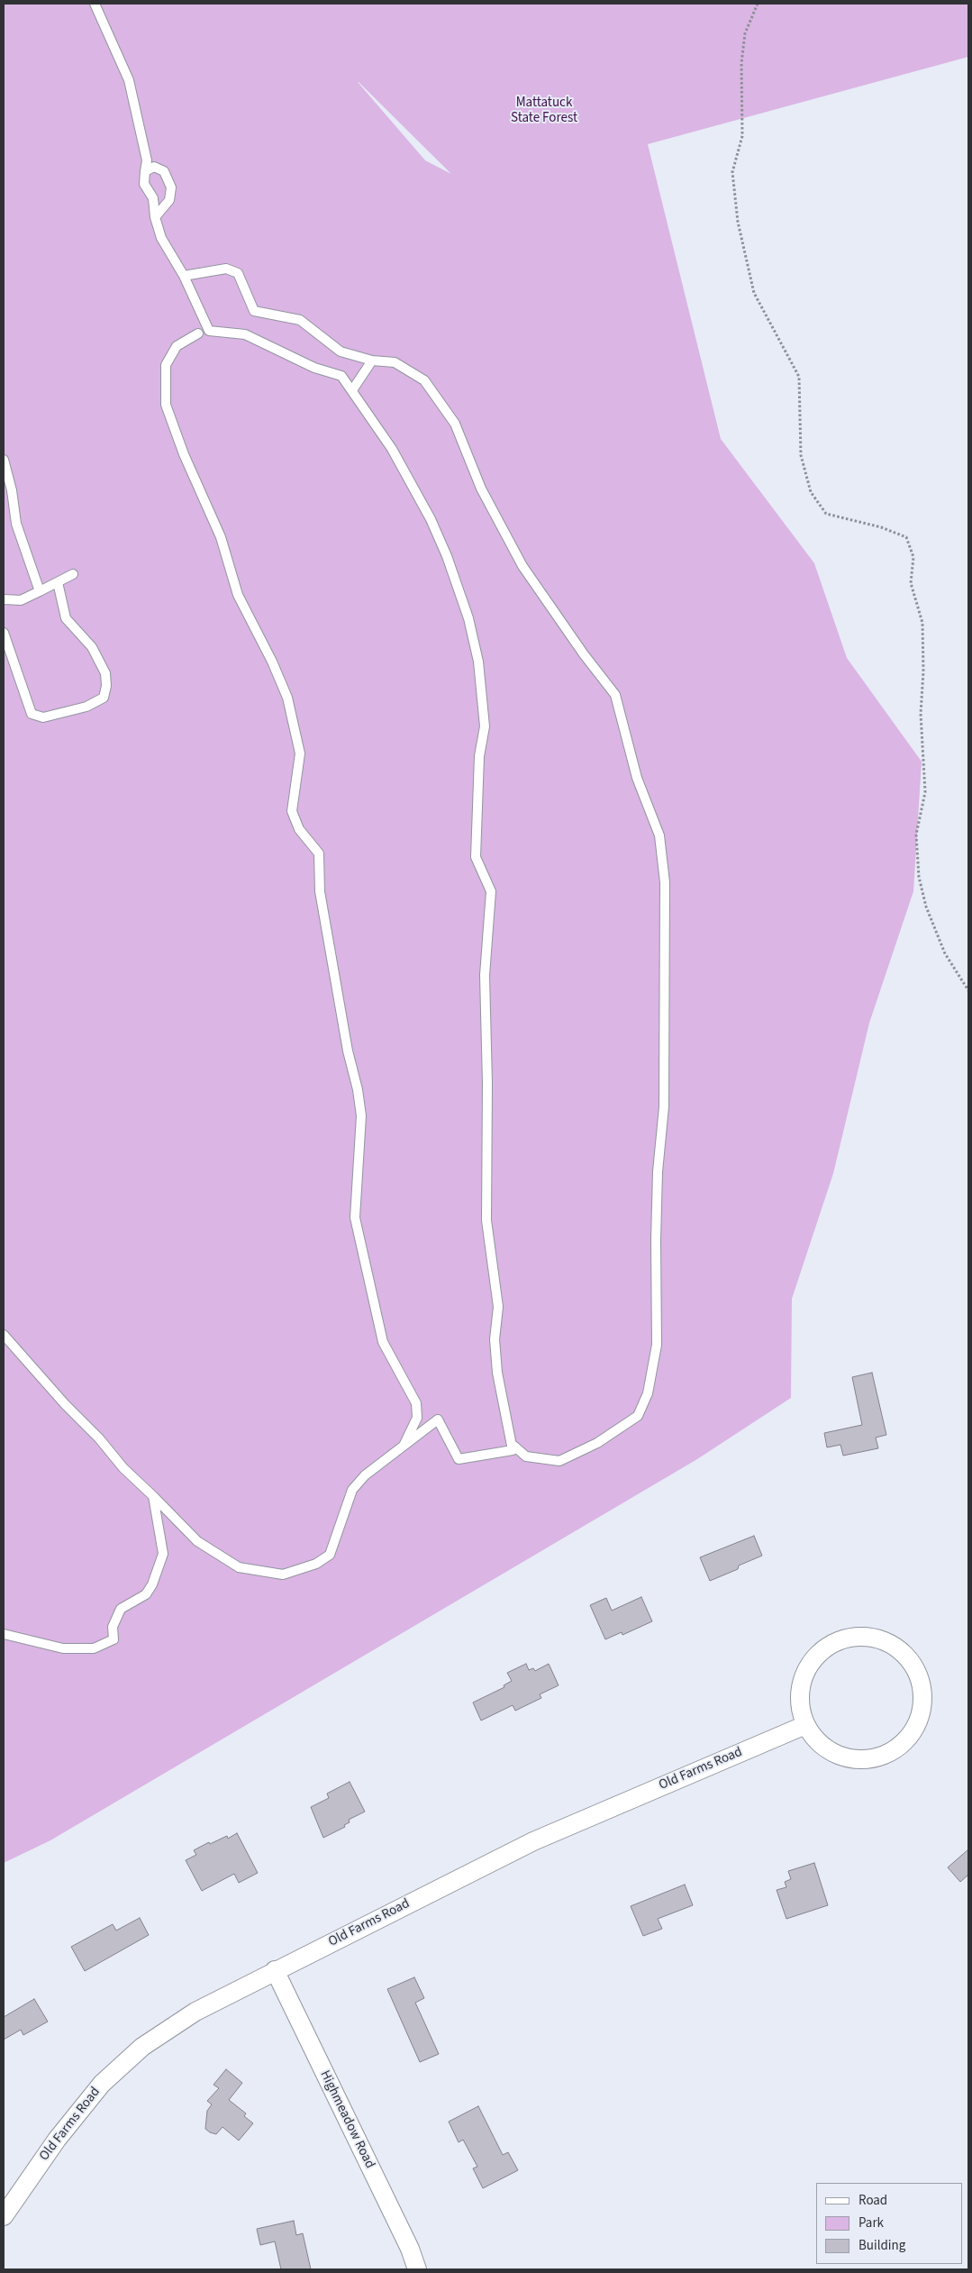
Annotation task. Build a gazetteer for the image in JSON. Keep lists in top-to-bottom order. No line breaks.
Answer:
{"streets":{"street":["Old Farms Road","Highmeadow Road"]},"crossings":[["Old Farms Road","Highmeadow Road"]],"parks":["Mattatuck State Forest"],"legend":["Road","Park","Building"]}
